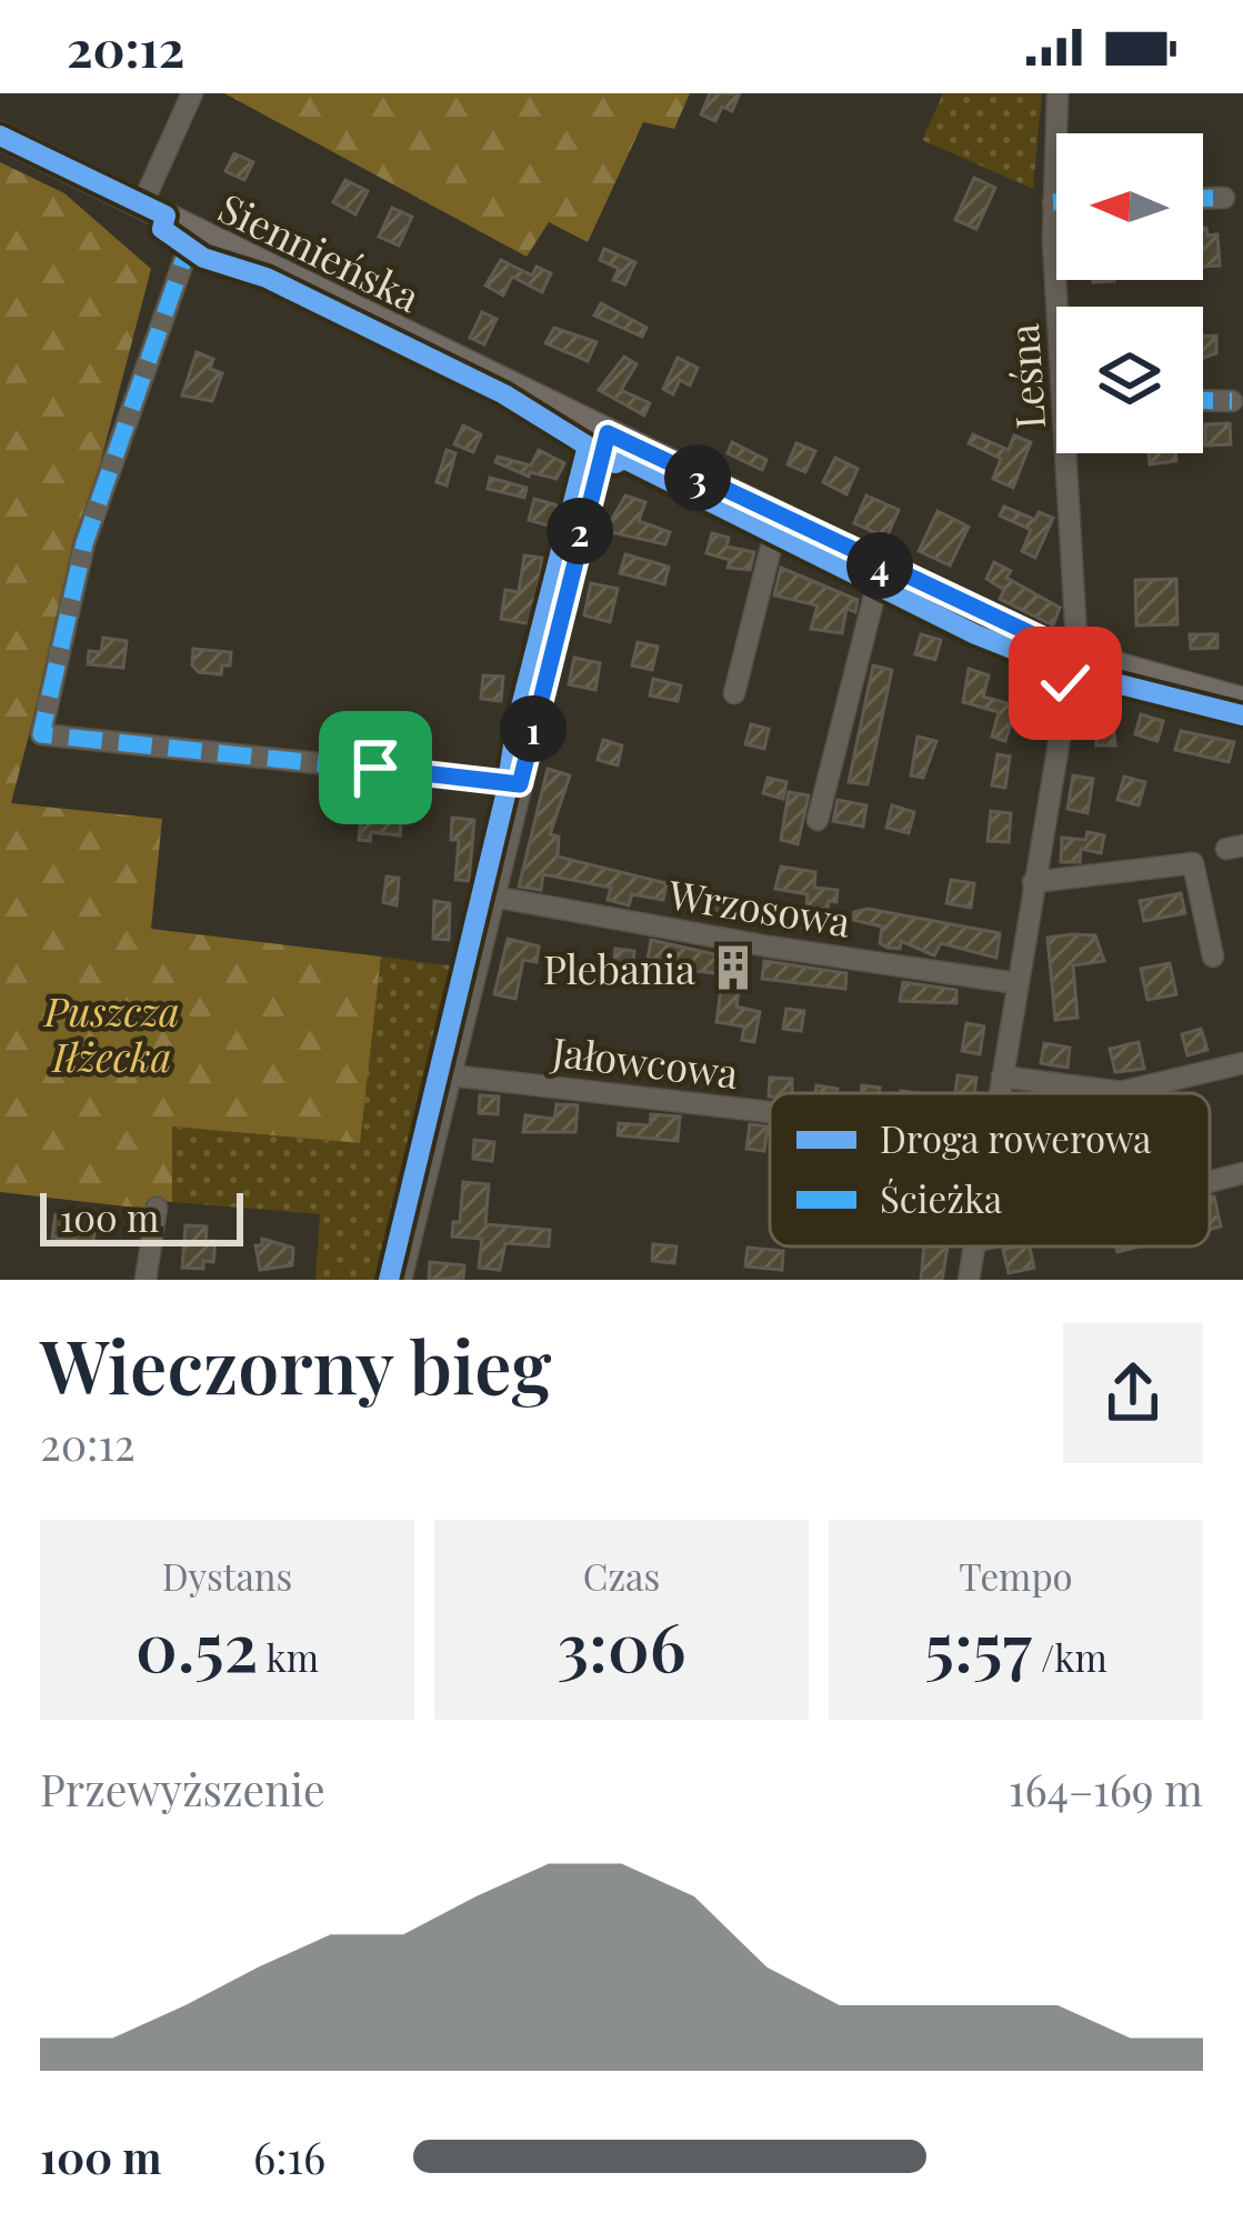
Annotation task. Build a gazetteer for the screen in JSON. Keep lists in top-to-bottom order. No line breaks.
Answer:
{"streets":{"main road":["Siennieńska"],"street":["Leśna","Wrzosowa","Jałowcowa"]},"crossings":[["Siennieńska","Leśna"],["Leśna","Wrzosowa"]],"parks":["Puszcza Iłżecka"],"places":{"building":["Plebania"]},"legend":["Droga rowerowa","Ścieżka"],"scale_bar":"100 m","north":"left","page":{"status":"20:12","pins":["3","2","4","1"],"scale":"100 m","heading":["Wieczorny bieg","20:12"],"stats":[["Dystans","0.52 km"],["Czas","3:06"],["Tempo","5:57 /km"]],"chart":["Przewyższenie","164–169 m"],"list":[{"name":"100 m","note":"6:16"}]}}
